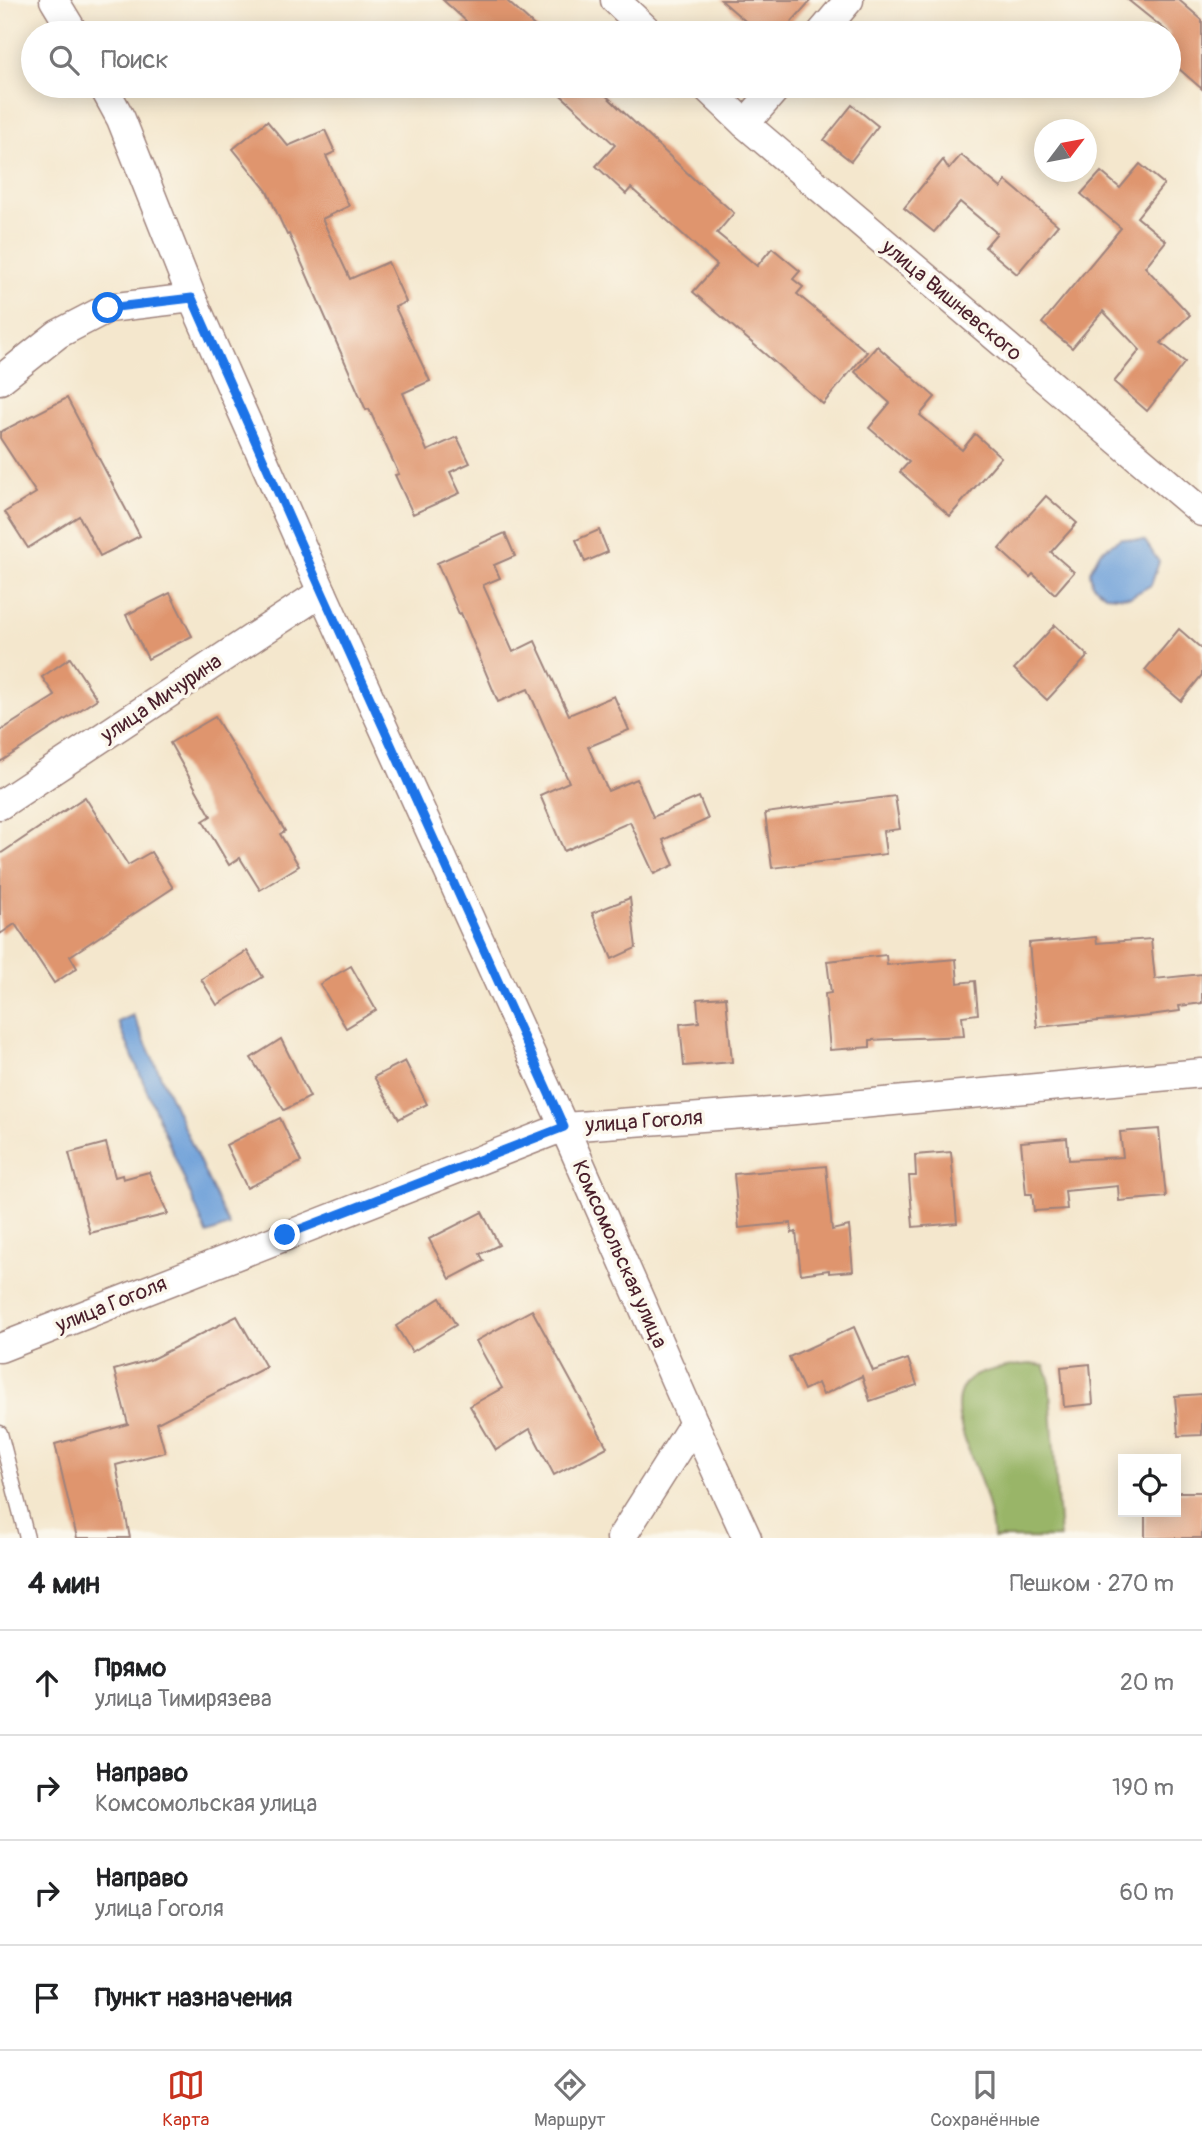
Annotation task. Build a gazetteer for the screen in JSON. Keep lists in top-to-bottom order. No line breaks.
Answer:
{"streets":{"street":["улица Вишневского","улица Мичурина","улица Гоголя","Комсомольская улица"]},"crossings":[["улица Мичурина","Комсомольская улица"],["улица Гоголя","Комсомольская улица"]],"north":"top right","page":{"search":"Поиск","heading":["4 мин","Пешком · 270 m"],"list":[["Прямо","улица Тимирязева","20 m"],["Направо","Комсомольская улица","190 m"],["Направо","улица Гоголя","60 m"],"Пункт назначения"],"nav":["Карта","Маршрут","Сохранённые"]}}
